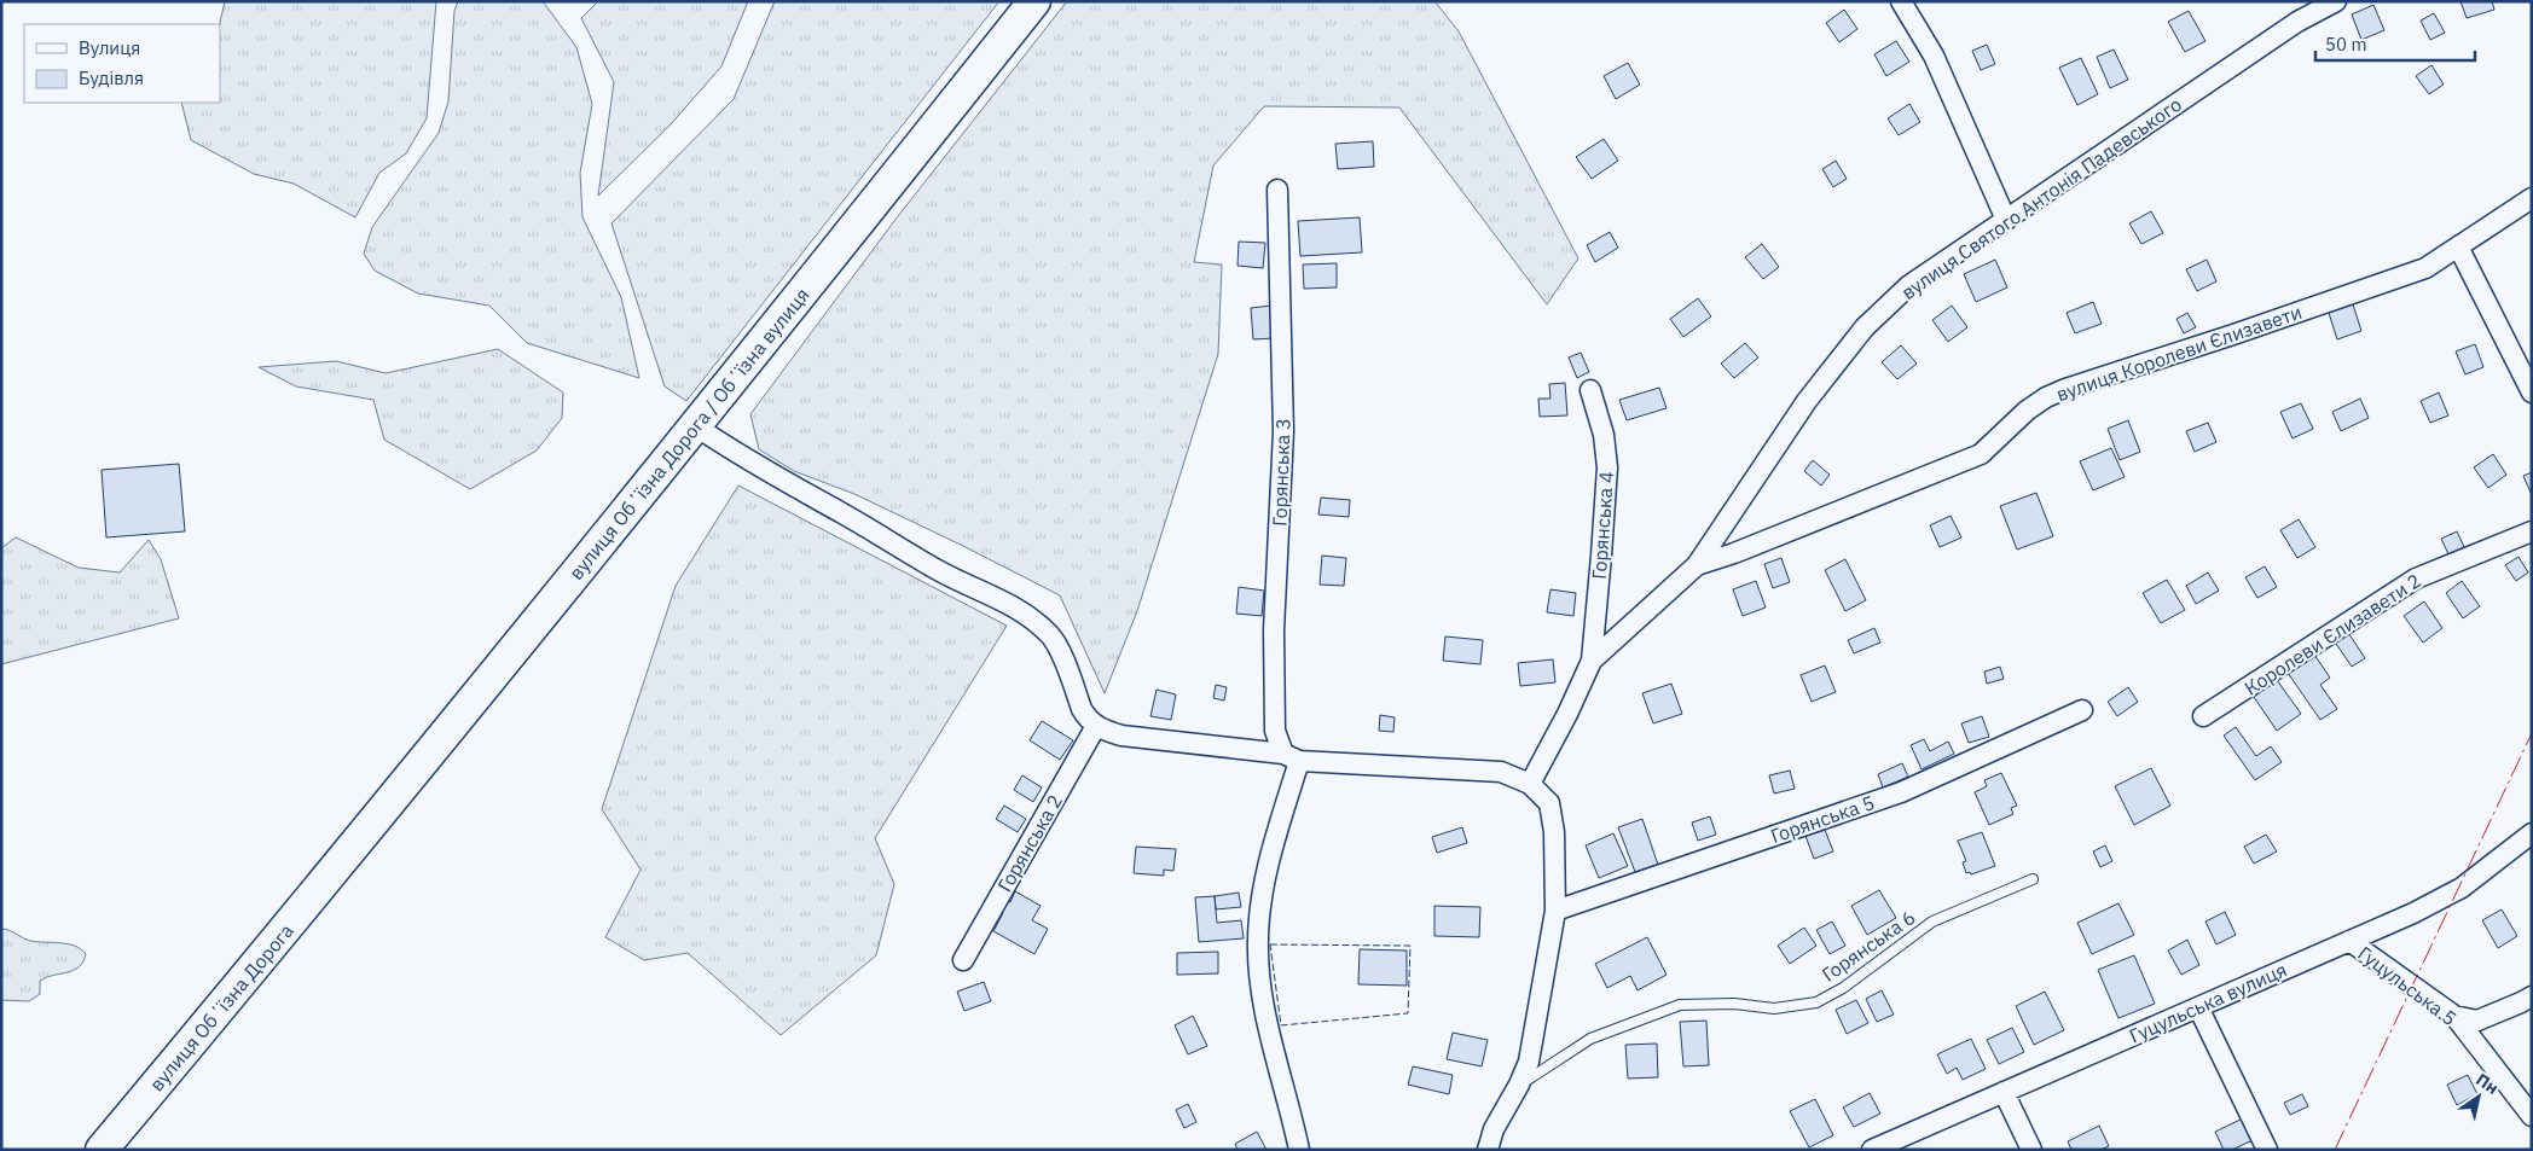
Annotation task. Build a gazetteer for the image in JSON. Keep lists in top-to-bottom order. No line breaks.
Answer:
{"streets":{"highway":["вулиця Обʼїзна Дорога / Обʼїзна вулиця","вулиця Обʼїзна Дорога"],"street":["вулиця Святого Антонія Падевського","вулиця Королеви Єлизавети","Горянська 3","Горянська 4","Королеви Єлизавети 2","Горянська 5","Горянська 2","Гуцульська 5","Гуцульська вулиця"],"lane":["Горянська 6"]},"crossings":[["вулиця Святого Антонія Падевського","вулиця Королеви Єлизавети"],["вулиця Святого Антонія Падевського","Горянська 4"],["вулиця Обʼїзна Дорога / Обʼїзна вулиця","вулиця Обʼїзна Дорога"],["Гуцульська 5","Гуцульська вулиця"]],"legend":["Вулиця","Будівля"],"scale_bar":"50 m","north":"top right"}
